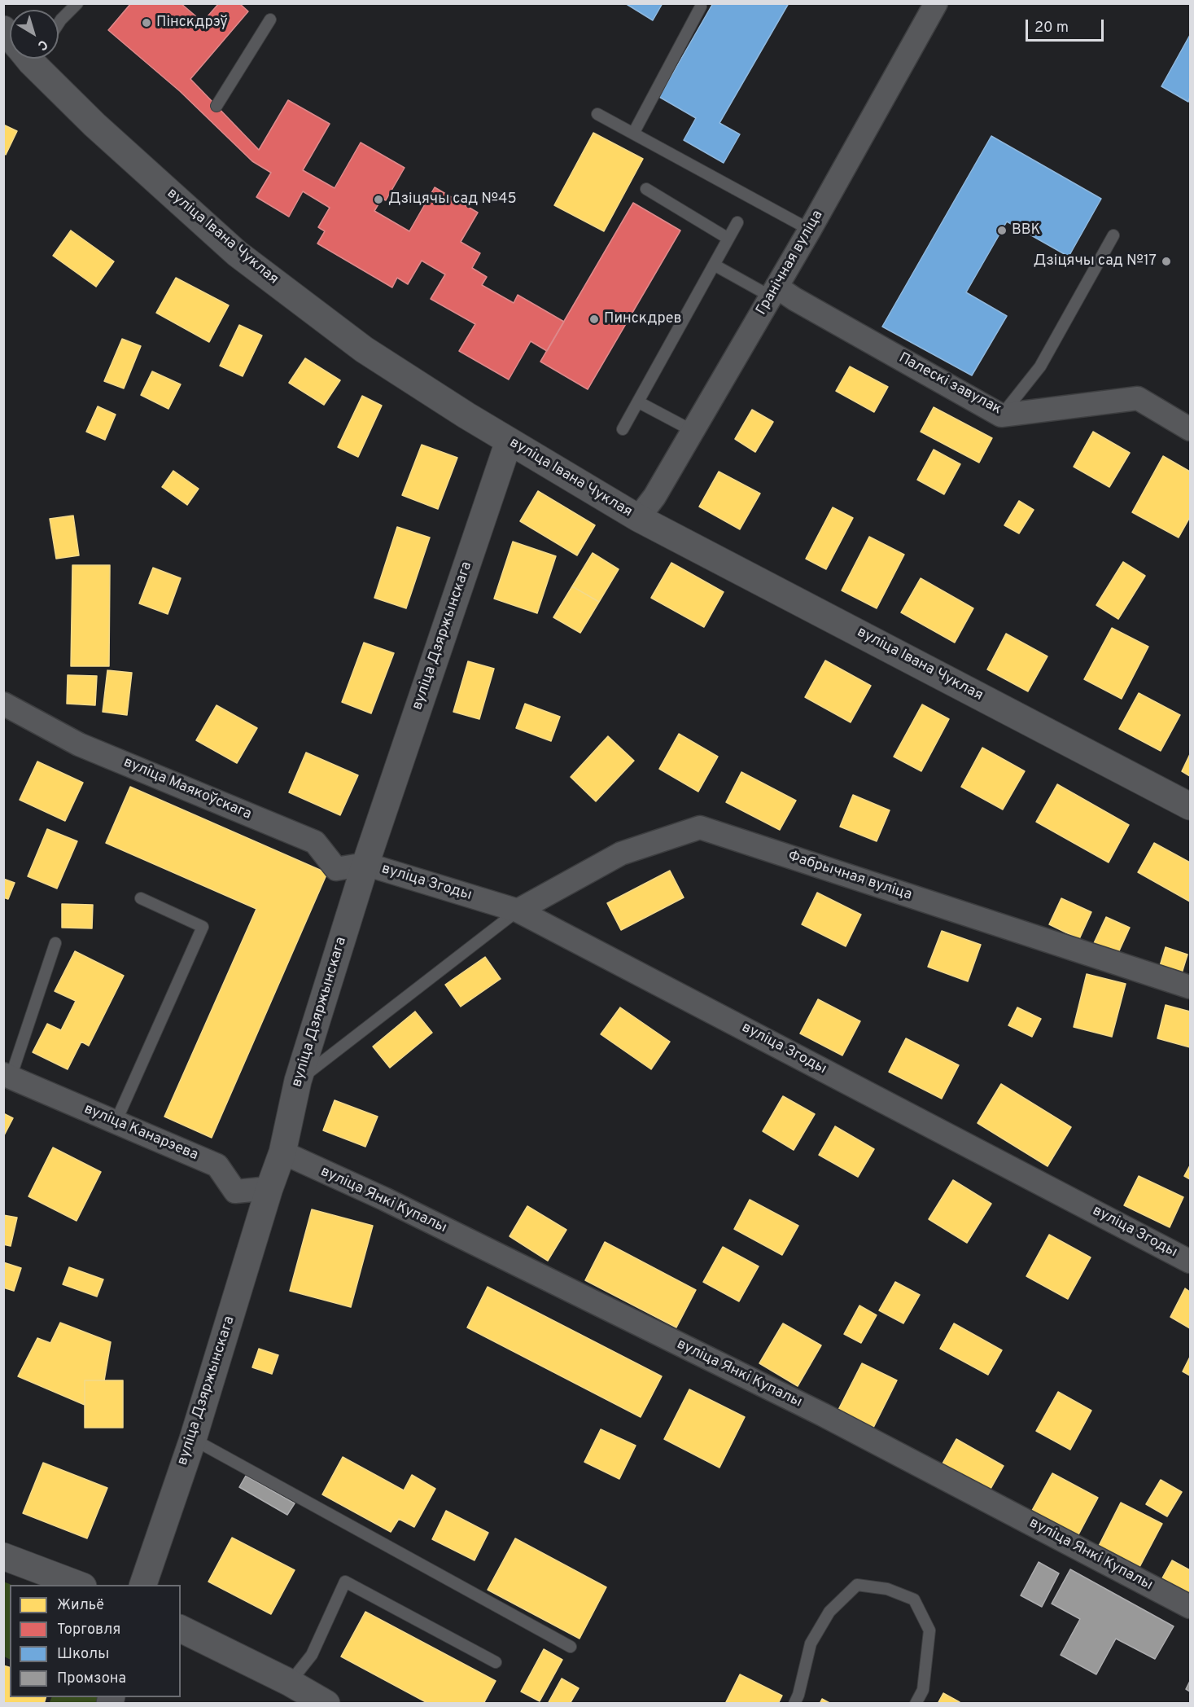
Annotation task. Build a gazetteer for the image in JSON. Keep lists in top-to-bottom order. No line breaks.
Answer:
{"streets":{"street":["вуліца Івана Чуклая","Гранічная вуліца","Палескі завулак","вуліца Дзяржынскага","вуліца Маякоўскага","Фабрычная вуліца","вуліца Згоды","вуліца Канарэева","вуліца Янкі Купалы"]},"crossings":[["вуліца Івана Чуклая","Гранічная вуліца"],["вуліца Івана Чуклая","вуліца Дзяржынскага"],["Гранічная вуліца","Палескі завулак"],["вуліца Дзяржынскага","вуліца Маякоўскага"],["вуліца Дзяржынскага","вуліца Згоды"],["вуліца Дзяржынскага","вуліца Канарэева"],["вуліца Дзяржынскага","вуліца Янкі Купалы"],["вуліца Маякоўскага","вуліца Згоды"],["Фабрычная вуліца","вуліца Згоды"]],"places":["Пінскдрэў","Дзіцячы сад №45","ВВК","Дзіцячы сад №17","Пинскдрев"],"legend":["Жильё","Торговля","Школы","Промзона"],"scale_bar":"20 m","north":"bottom right"}
